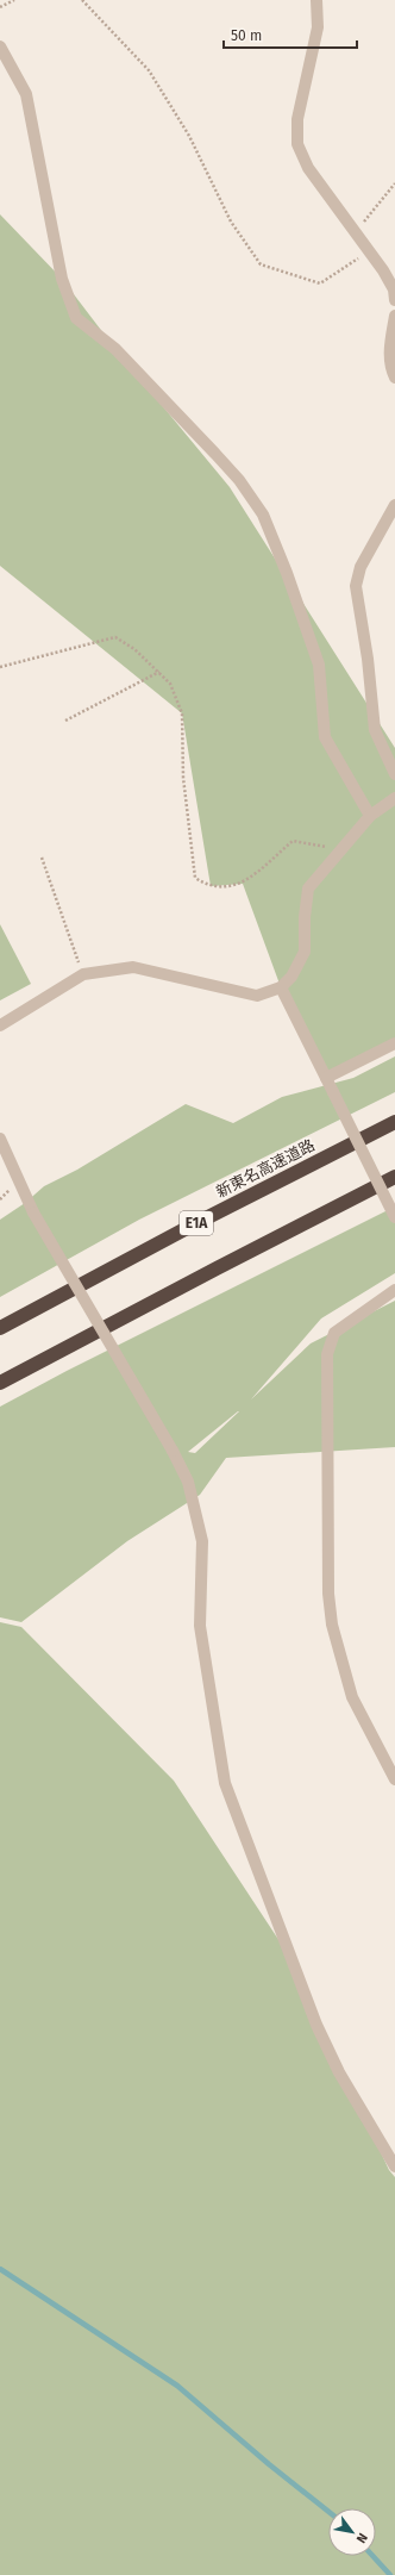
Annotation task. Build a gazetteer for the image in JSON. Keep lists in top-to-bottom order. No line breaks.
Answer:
{"streets":{"highway":["新東名高速道路","E1A"]},"scale_bar":"50 m","north":"bottom right"}
